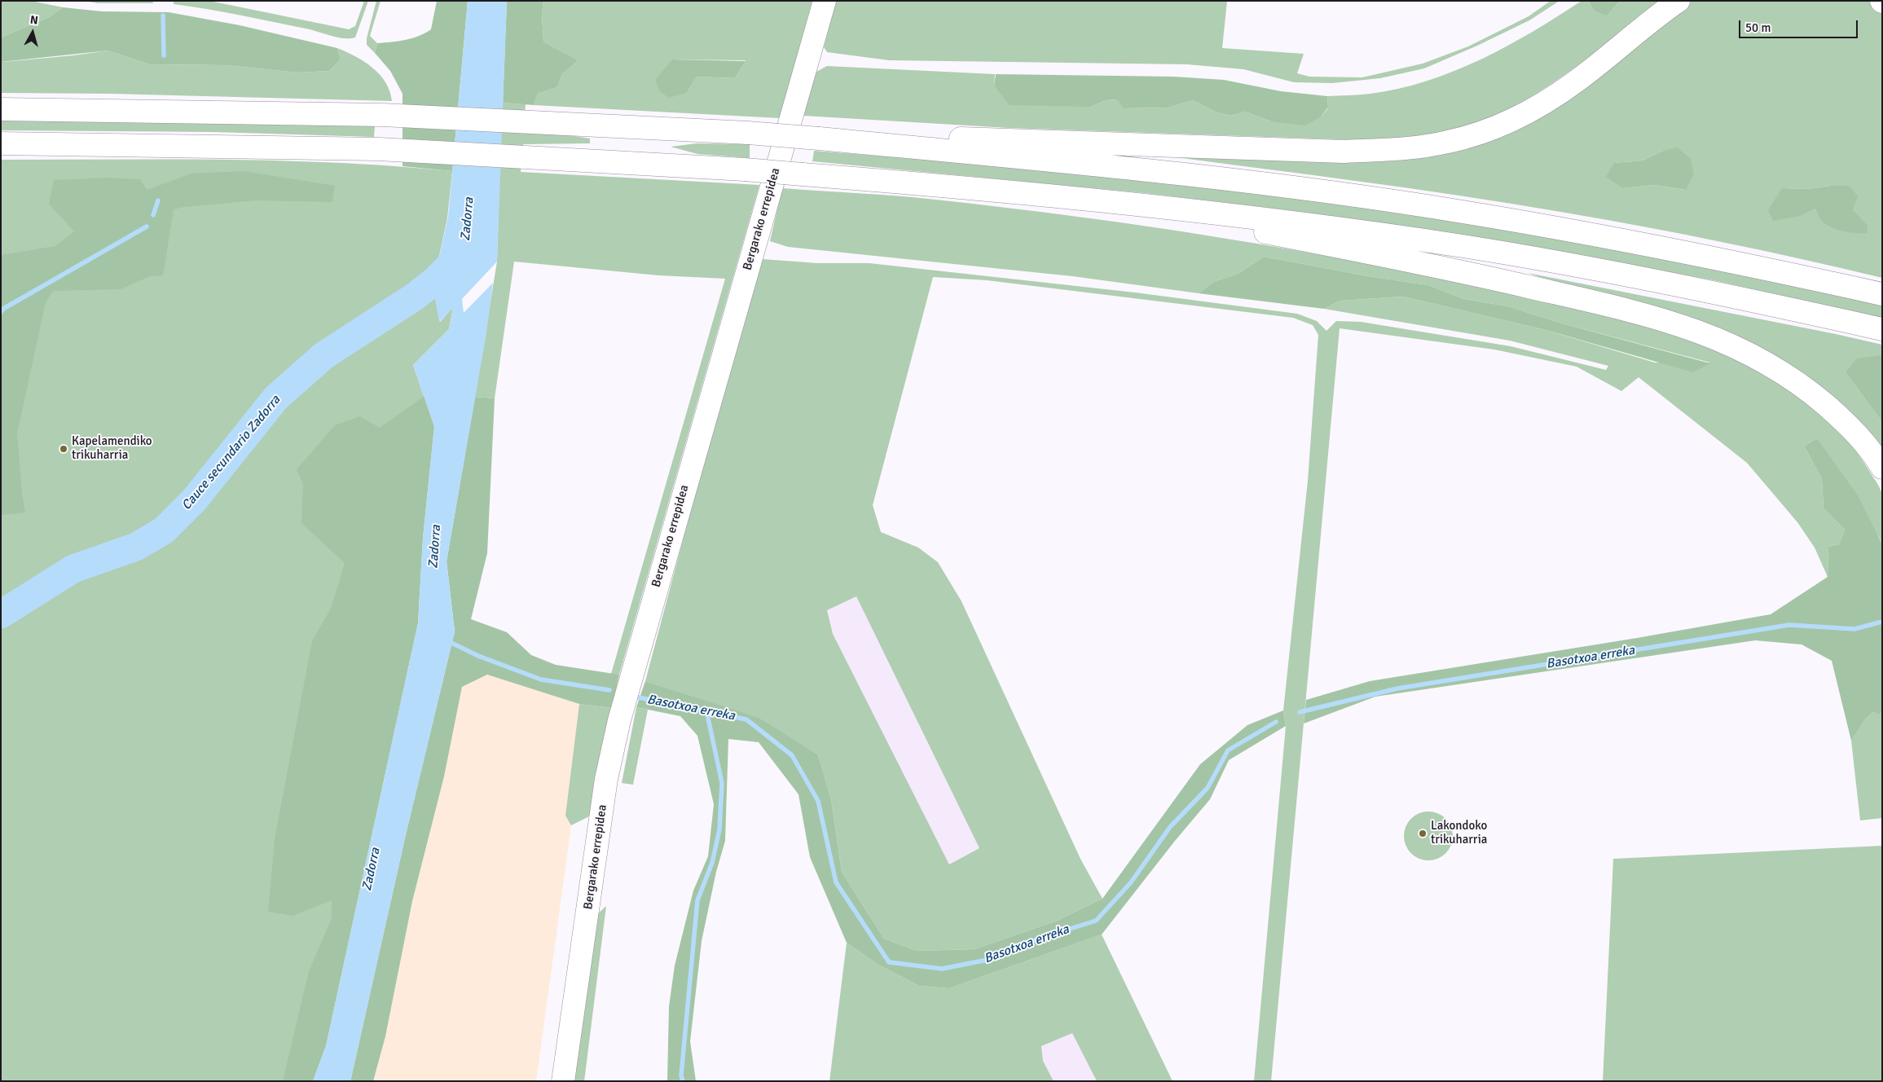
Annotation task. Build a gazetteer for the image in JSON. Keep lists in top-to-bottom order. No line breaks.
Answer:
{"streets":{"main road":["Bergarako errepidea"]},"water":["Zadorra","Cauce secundario Zadorra","Basotxoa erreka"],"places":["Kapelamendiko trikuharria","Lakondoko trikuharria"],"scale_bar":"50 m","north":"top"}
